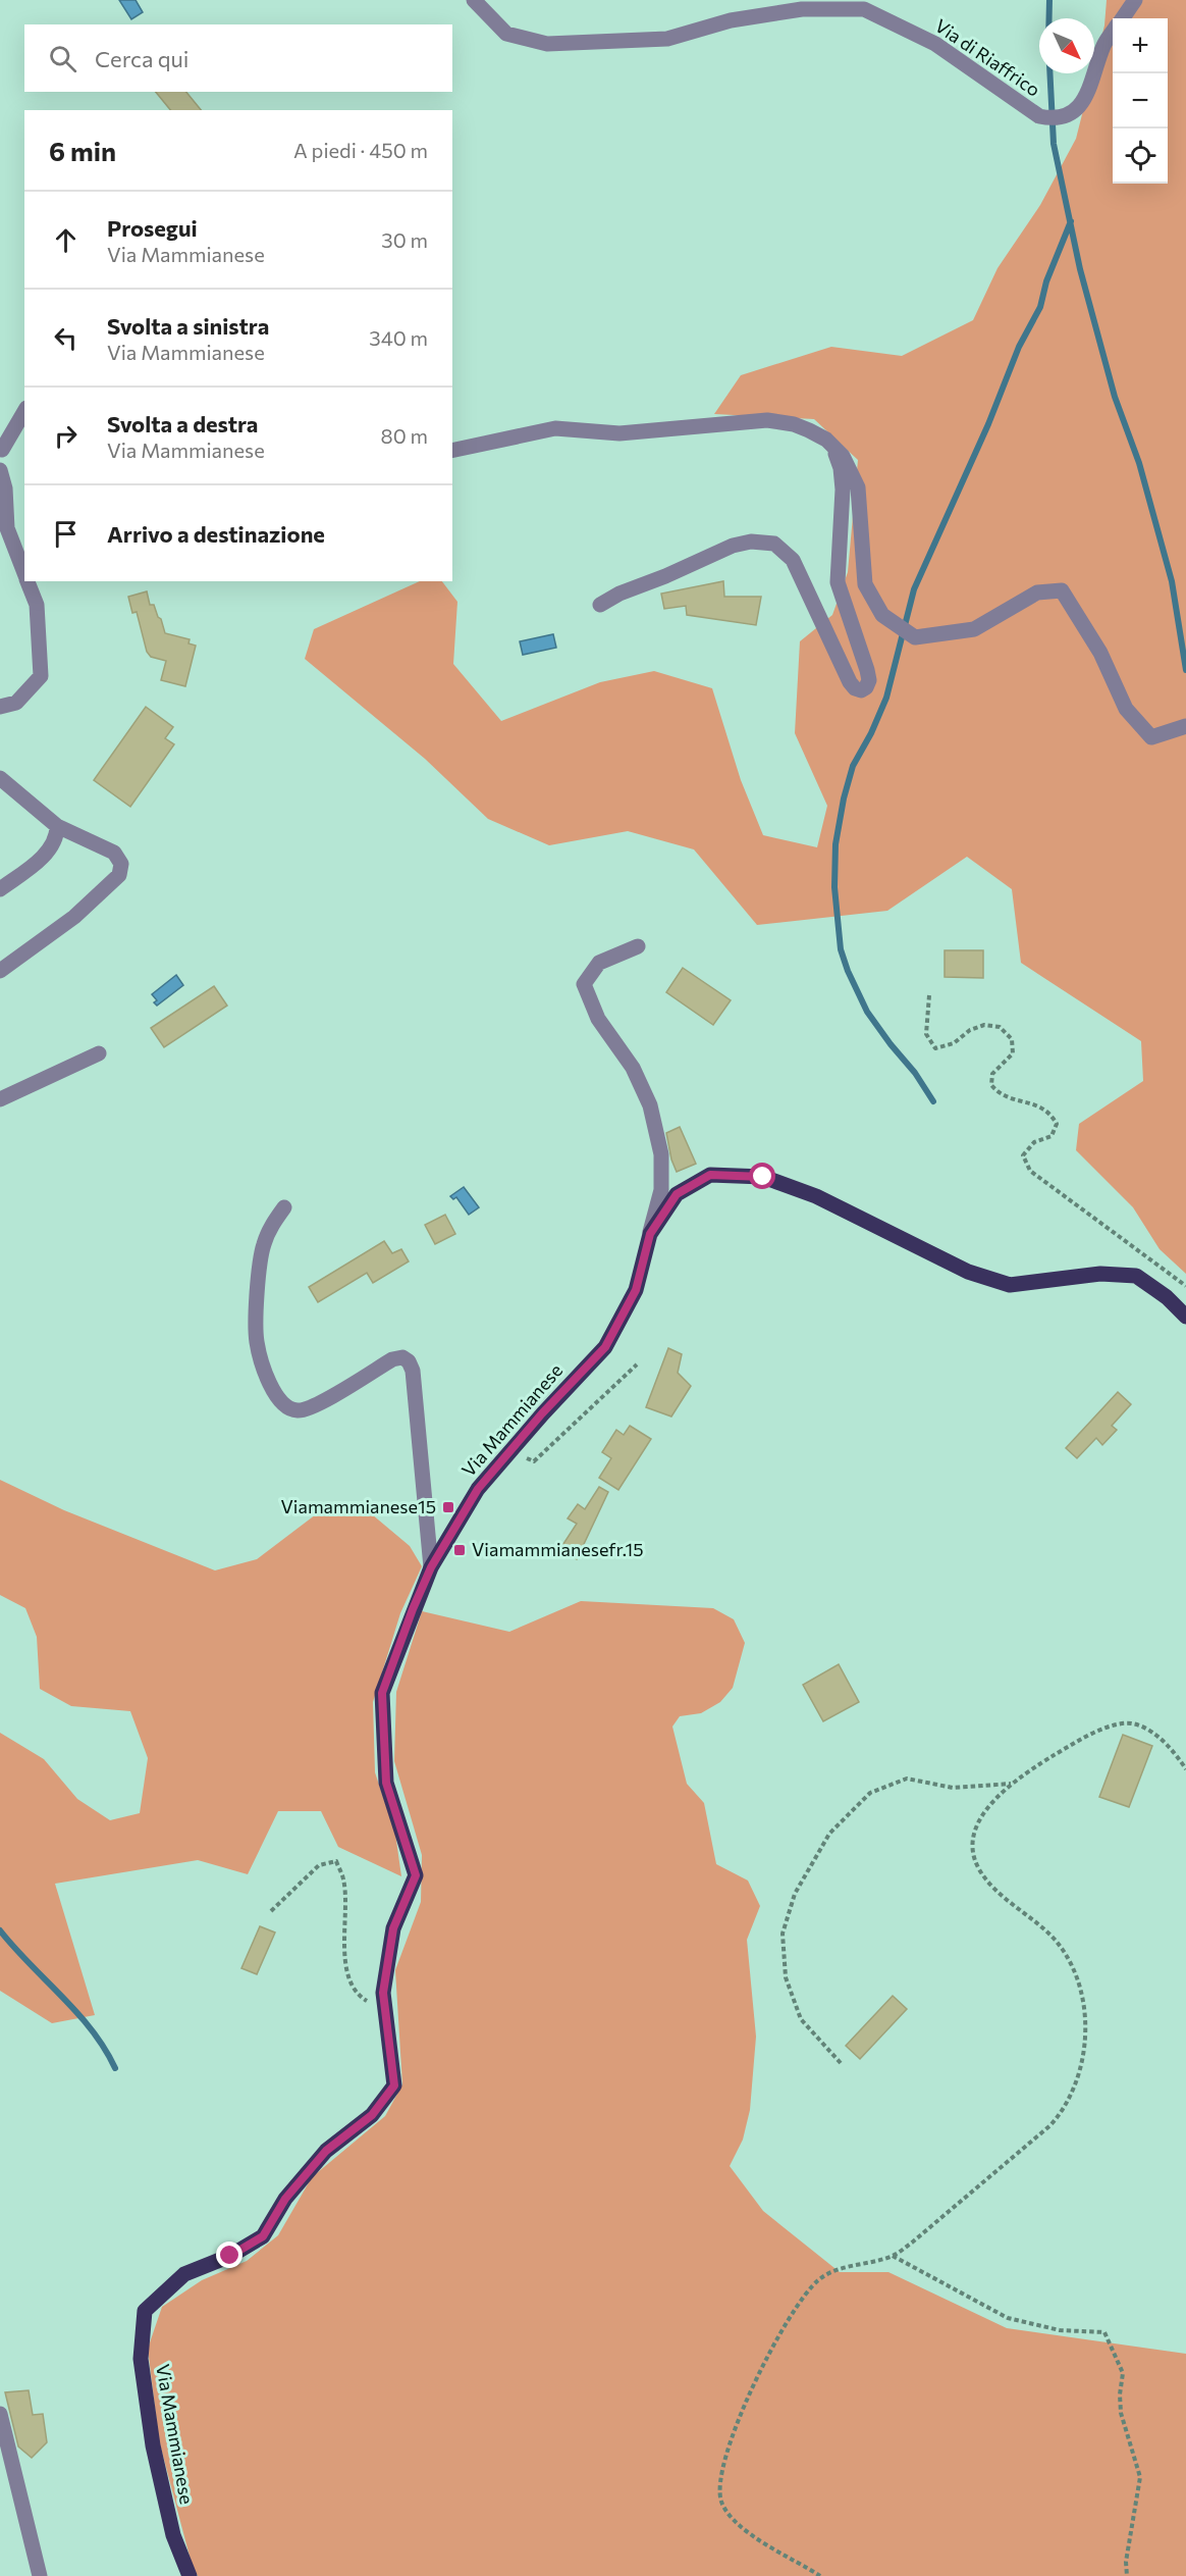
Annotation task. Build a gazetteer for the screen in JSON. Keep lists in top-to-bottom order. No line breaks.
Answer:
{"streets":{"main road":["Via Mammianese"],"street":["Via di Riaffrico"]},"places":{"transit":["Viamammianese15","Viamammianesefr.15"]},"north":"bottom right","page":{"map_buttons":["+","−"],"search":"Cerca qui","heading":["6 min","A piedi · 450 m"],"list":[["Prosegui","Via Mammianese","30 m"],["Svolta a sinistra","Via Mammianese","340 m"],["Svolta a destra","Via Mammianese","80 m"],"Arrivo a destinazione"]}}
